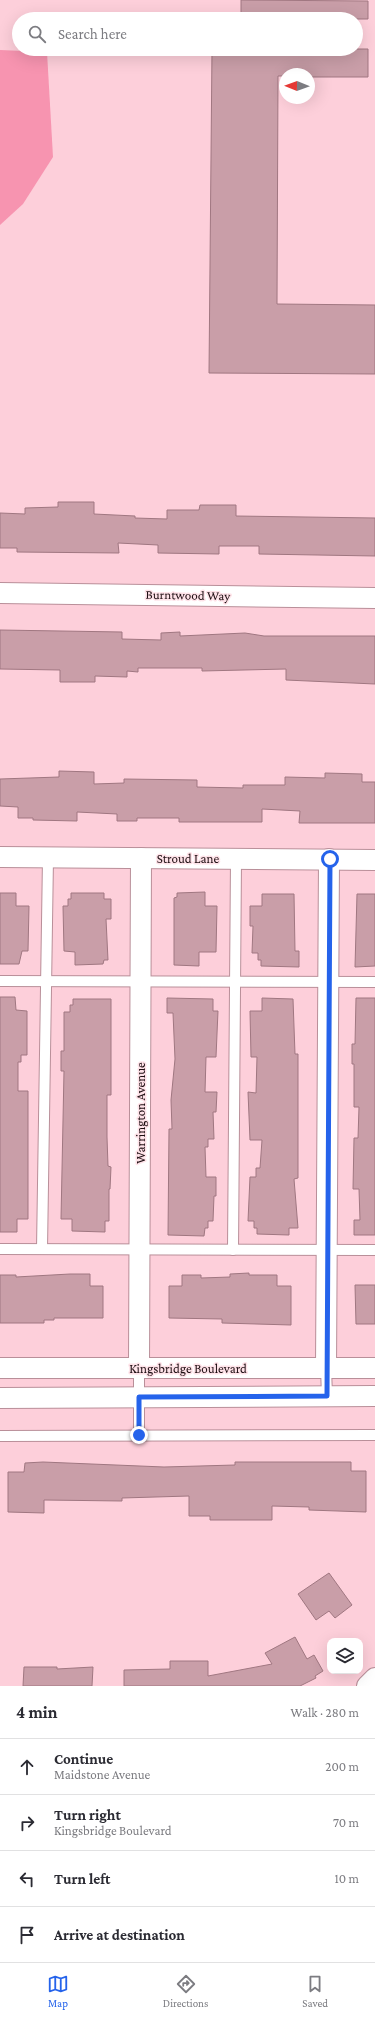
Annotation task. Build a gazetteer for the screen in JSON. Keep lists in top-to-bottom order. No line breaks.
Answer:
{"streets":{"street":["Burntwood Way","Stroud Lane","Warrington Avenue","Kingsbridge Boulevard"]},"crossings":[["Stroud Lane","Warrington Avenue"],["Warrington Avenue","Kingsbridge Boulevard"]],"north":"left","page":{"search":"Search here","heading":["4 min","Walk · 280 m"],"list":[["Continue","Maidstone Avenue","200 m"],["Turn right","Kingsbridge Boulevard","70 m"],["Turn left","10 m"],"Arrive at destination"],"nav":["Map","Directions","Saved"]}}
